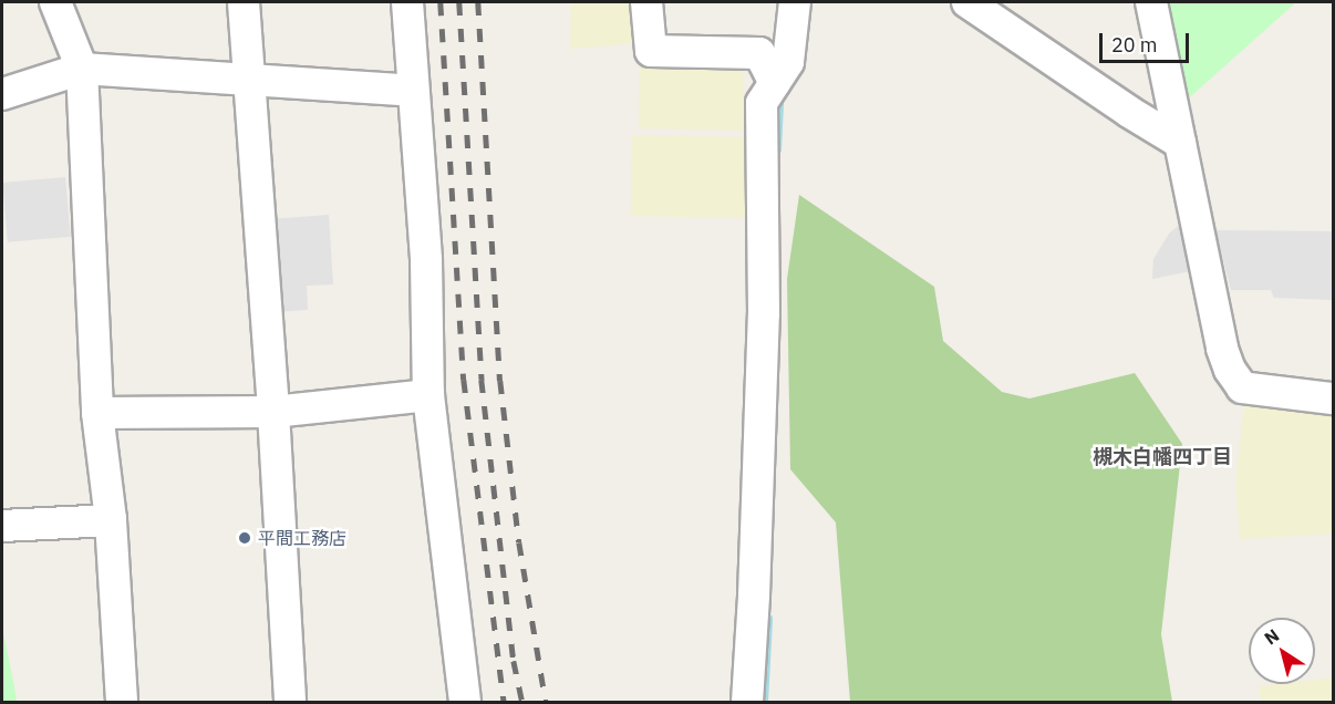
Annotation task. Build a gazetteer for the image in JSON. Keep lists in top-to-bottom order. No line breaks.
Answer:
{"districts":["槻木白幡四丁目"],"places":["平間工務店"],"scale_bar":"20 m","north":"top left"}
